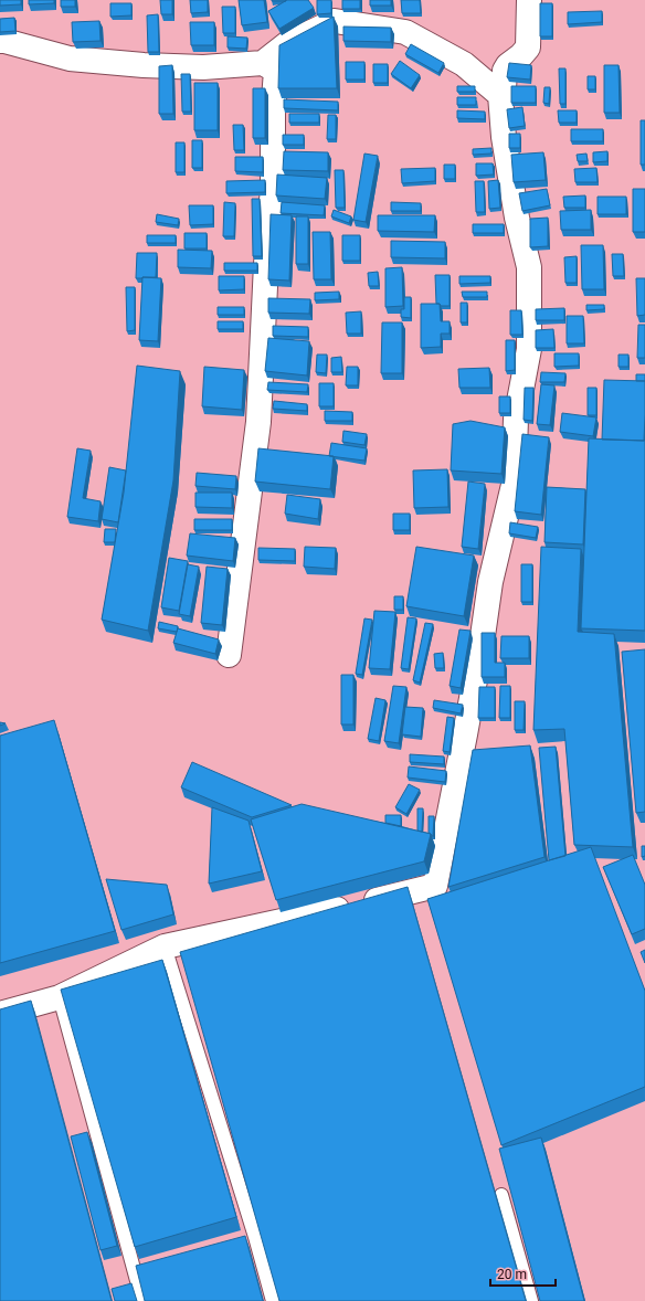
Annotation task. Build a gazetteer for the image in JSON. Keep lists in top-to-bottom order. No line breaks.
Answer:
{"scale_bar":"20 m"}
